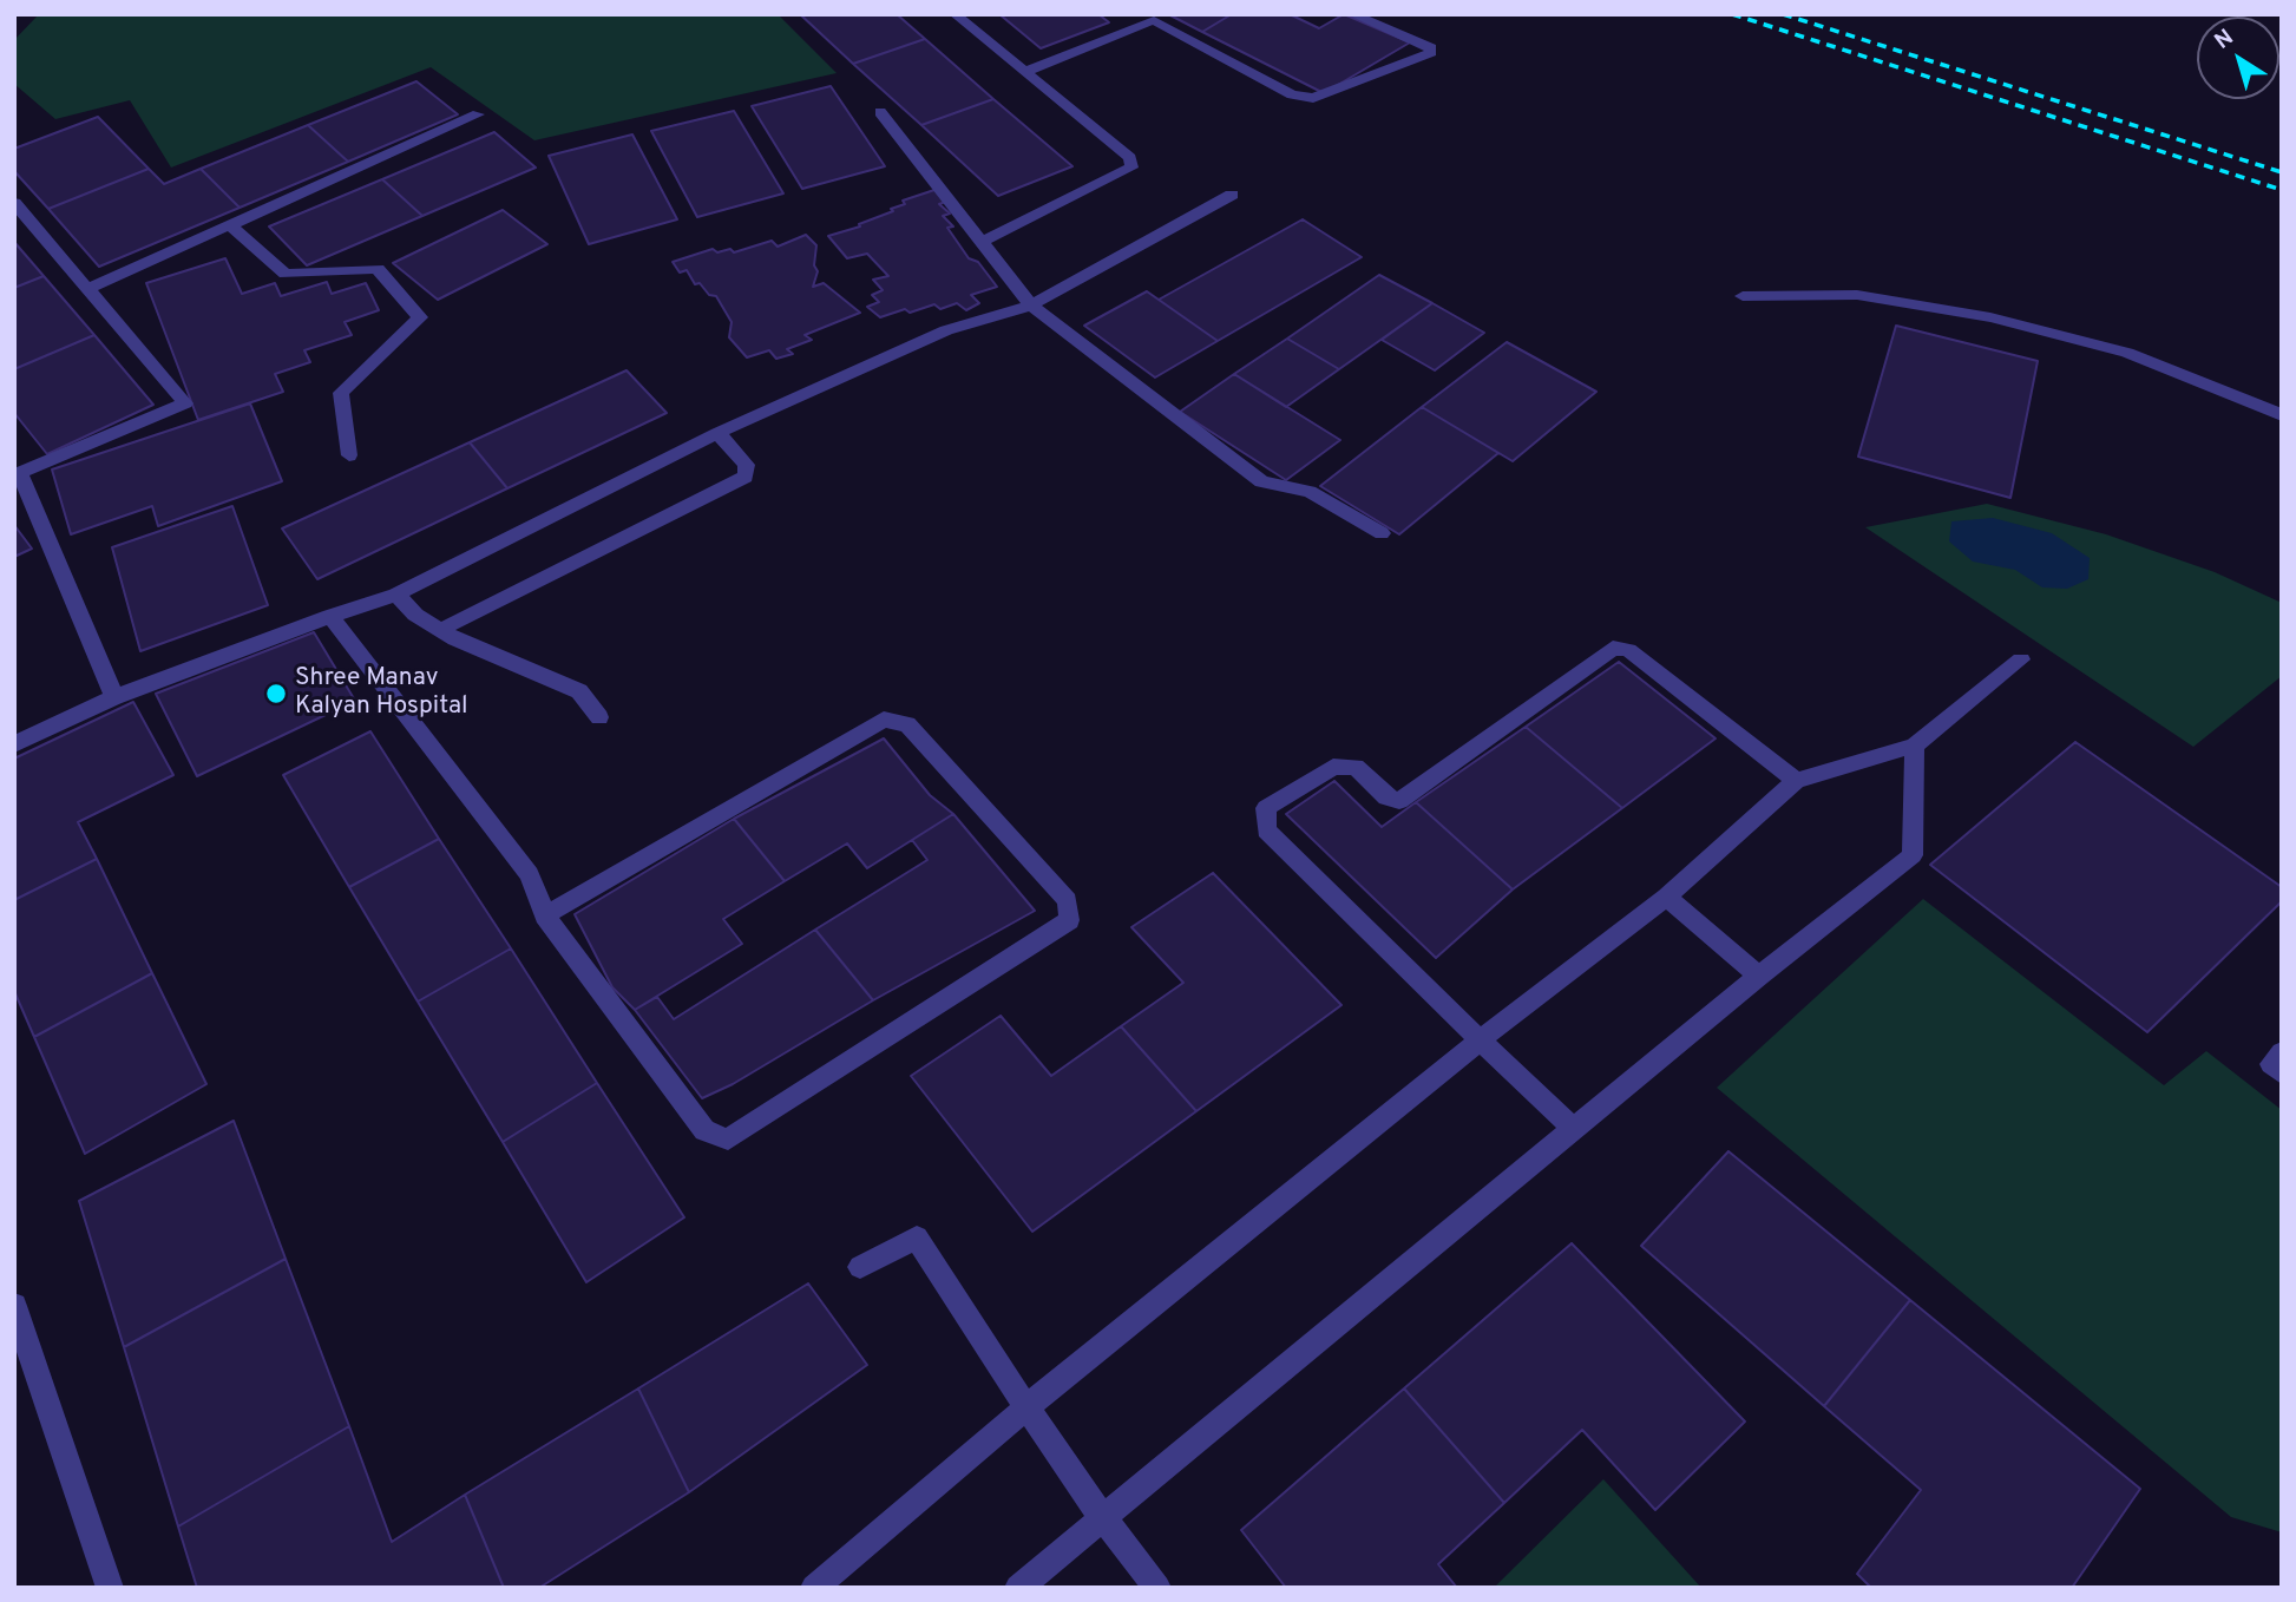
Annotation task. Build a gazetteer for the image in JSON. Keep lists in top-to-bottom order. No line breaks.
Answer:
{"places":["Shree Manav Kalyan Hospital"],"north":"top left"}
